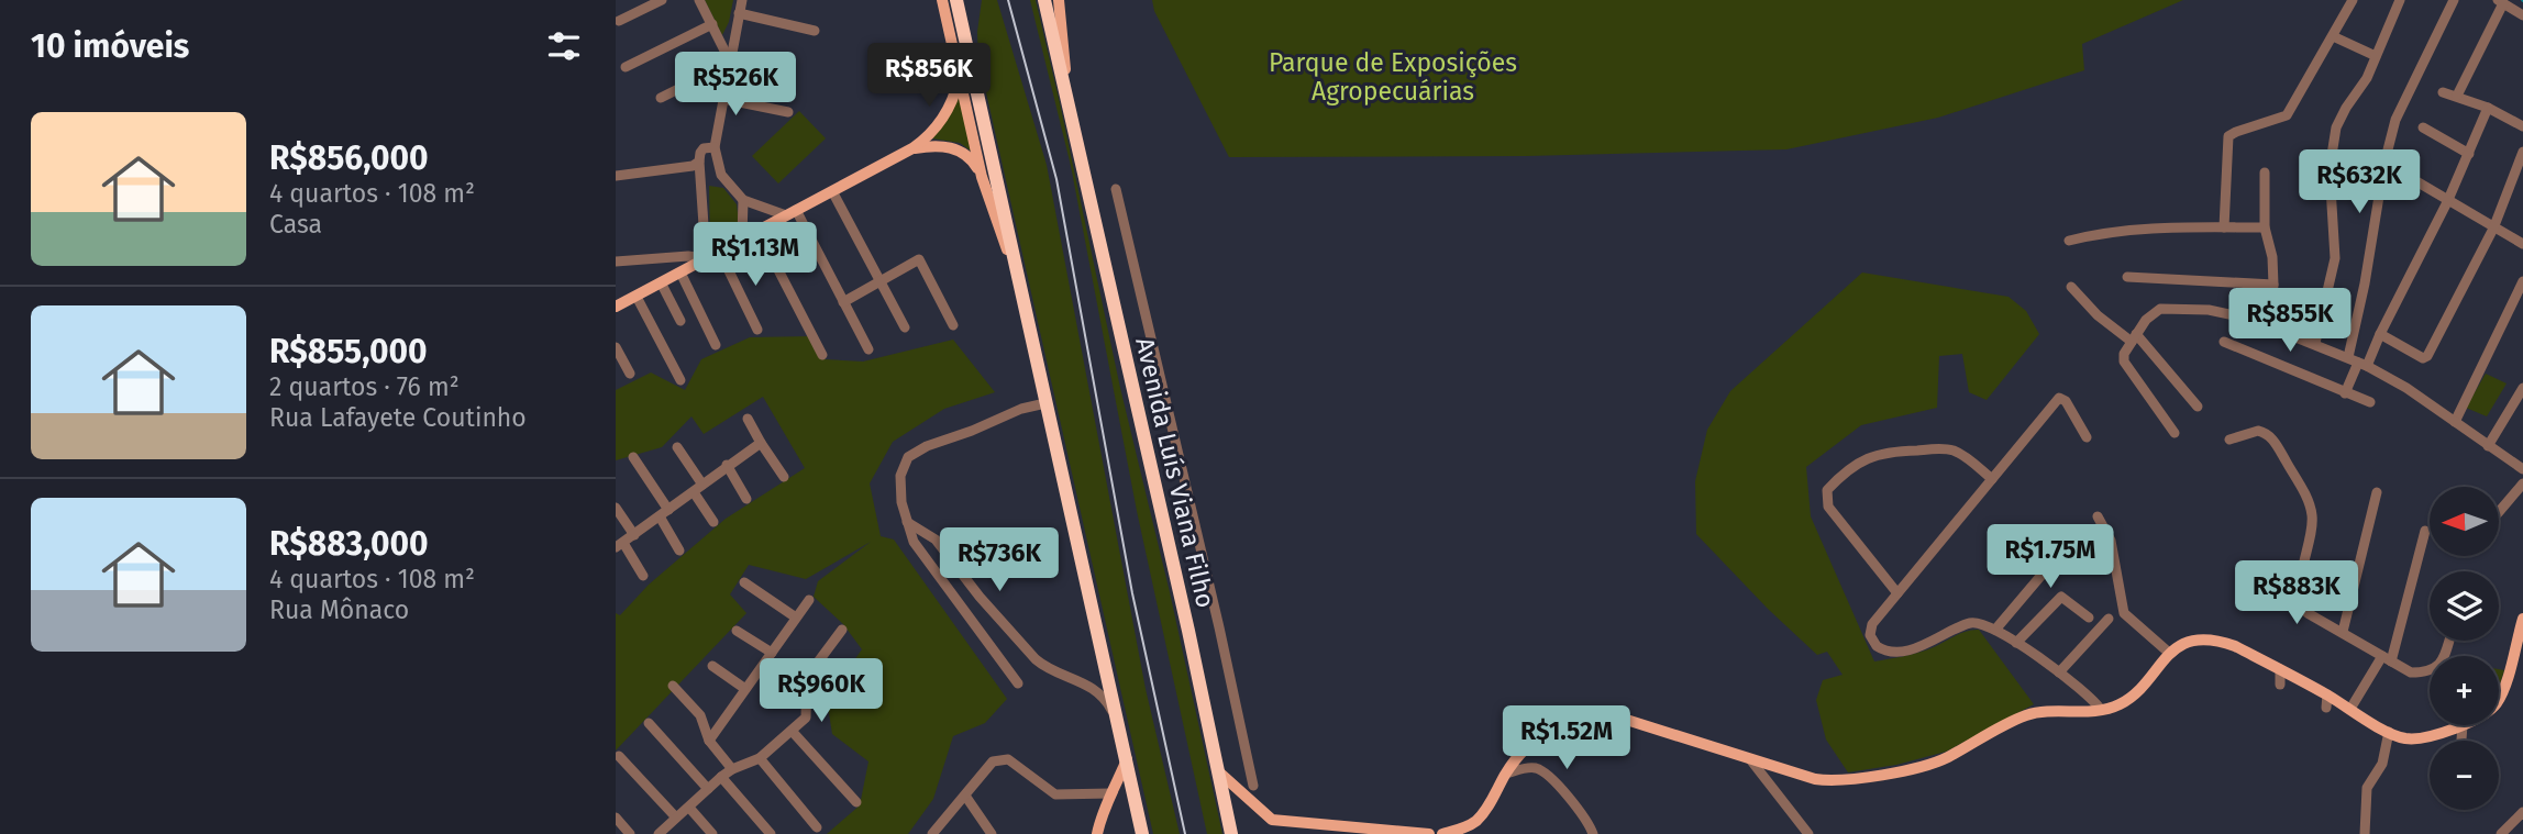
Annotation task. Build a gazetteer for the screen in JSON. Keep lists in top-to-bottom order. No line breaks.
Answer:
{"streets":{"highway":["Avenida Luís Viana Filho"]},"parks":["Parque de Exposições Agropecuárias"],"north":"left","page":{"heading":"10 imóveis","price":["R$856K","R$526K","R$632K","R$1.13M","R$855K","R$1.75M","R$736K","R$883K","R$960K","R$1.52M"],"list":[{"name":"R$856,000","note":"4 quartos · 108 m² · Casa"},{"name":"R$855,000","note":"2 quartos · 76 m² · Rua Lafayete Coutinho"},{"name":"R$883,000","note":"4 quartos · 108 m² · Rua Mônaco"}],"map_buttons":["+","−"]}}
